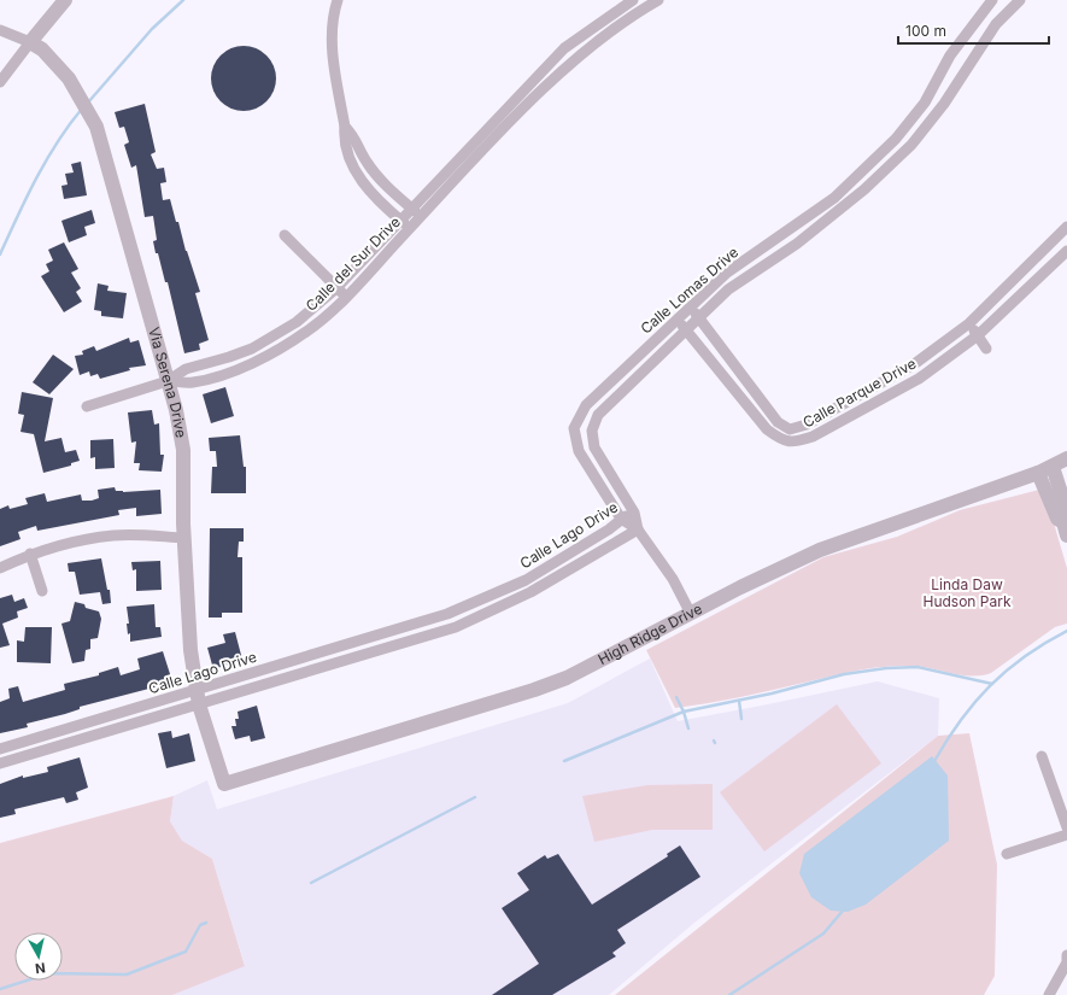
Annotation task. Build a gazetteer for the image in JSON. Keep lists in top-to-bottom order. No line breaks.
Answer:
{"streets":{"street":["Calle del Sur Drive","Calle Lomas Drive","Via Serena Drive","Calle Parque Drive","Calle Lago Drive","High Ridge Drive"]},"crossings":[["Calle del Sur Drive","Via Serena Drive"],["Calle Lomas Drive","Calle Parque Drive"],["Via Serena Drive","Calle Lago Drive"],["Via Serena Drive","High Ridge Drive"]],"parks":["Linda Daw Hudson Park"],"scale_bar":"100 m","north":"bottom"}
